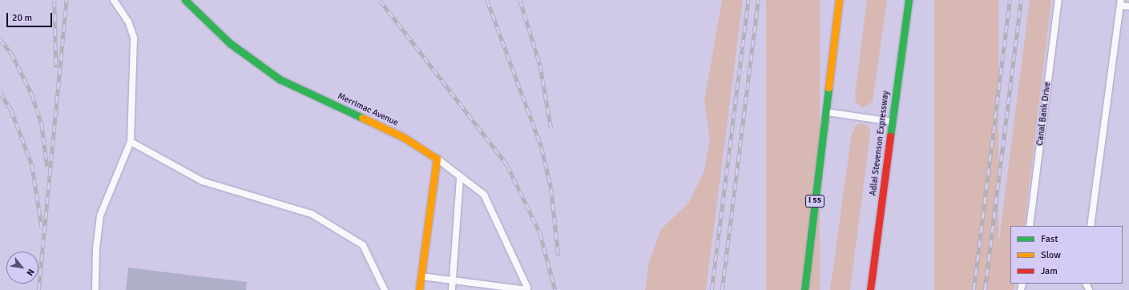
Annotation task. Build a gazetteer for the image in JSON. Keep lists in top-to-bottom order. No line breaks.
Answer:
{"streets":{"main road":["Merrimac Avenue","Adlai Stevenson Expressway","I 55"],"lane":["Canal Bank Drive"]},"legend":["Fast","Slow","Jam"],"scale_bar":"20 m","north":"bottom right"}
